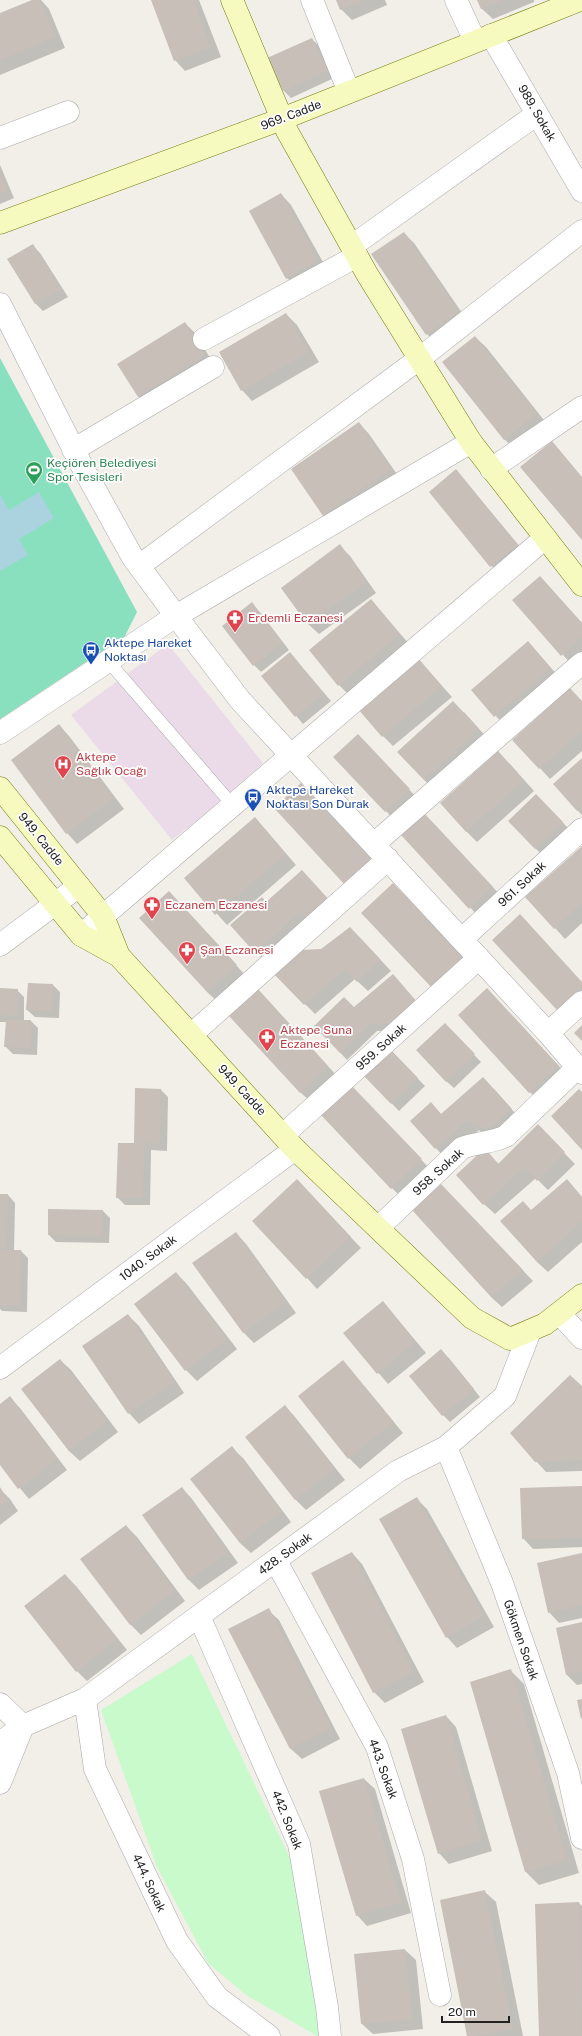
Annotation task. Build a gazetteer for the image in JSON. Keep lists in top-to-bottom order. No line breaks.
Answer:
{"streets":{"street":["989. Sokak","969. Cadde","949. Cadde","961. Sokak","959. Sokak","958. Sokak","1040. Sokak","428. Sokak","Gökmen Sokak","443. Sokak","442. Sokak","444. Sokak"]},"crossings":[["989. Sokak","969. Cadde"],["949. Cadde","959. Sokak"],["949. Cadde","958. Sokak"],["949. Cadde","1040. Sokak"],["949. Cadde","428. Sokak"],["959. Sokak","1040. Sokak"],["428. Sokak","Gökmen Sokak"],["428. Sokak","443. Sokak"],["428. Sokak","442. Sokak"],["428. Sokak","444. Sokak"]],"places":{"sports":["Keçiören Belediyesi Spor Tesisleri"],"pharmacy":["Erdemli Eczanesi","Eczanem Eczanesi","Şan Eczanesi","Aktepe Suna Eczanesi"],"bus stop":["Aktepe Hareket Noktası","Aktepe Hareket Noktası Son Durak"],"hospital":["Aktepe Sağlık Ocağı"]},"scale_bar":"20 m"}
